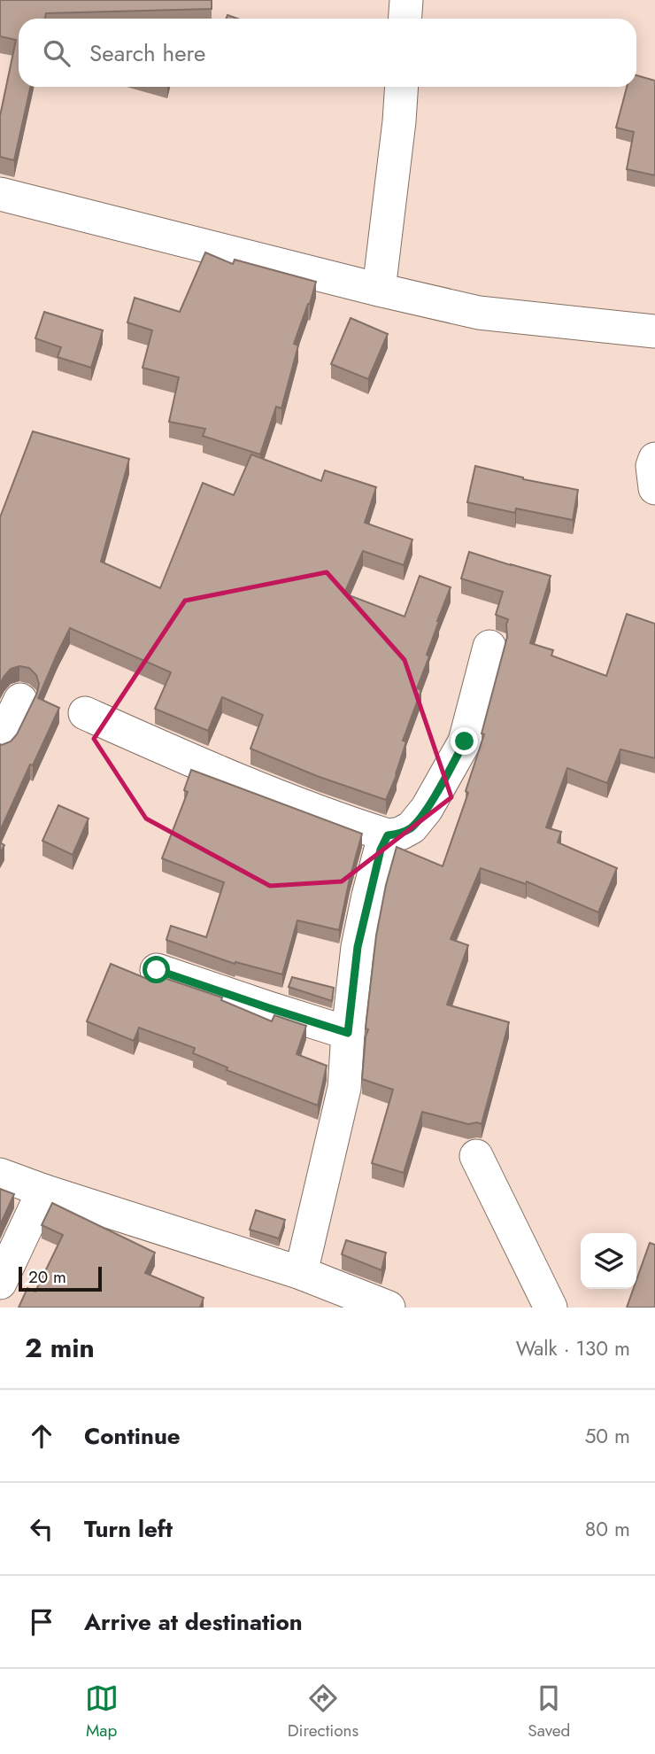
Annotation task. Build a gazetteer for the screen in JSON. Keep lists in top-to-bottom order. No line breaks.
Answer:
{"scale_bar":"20 m","page":{"search":"Search here","scale":"20 m","heading":["2 min","Walk · 130 m"],"list":[["Continue","50 m"],["Turn left","80 m"],"Arrive at destination"],"nav":["Map","Directions","Saved"]}}
